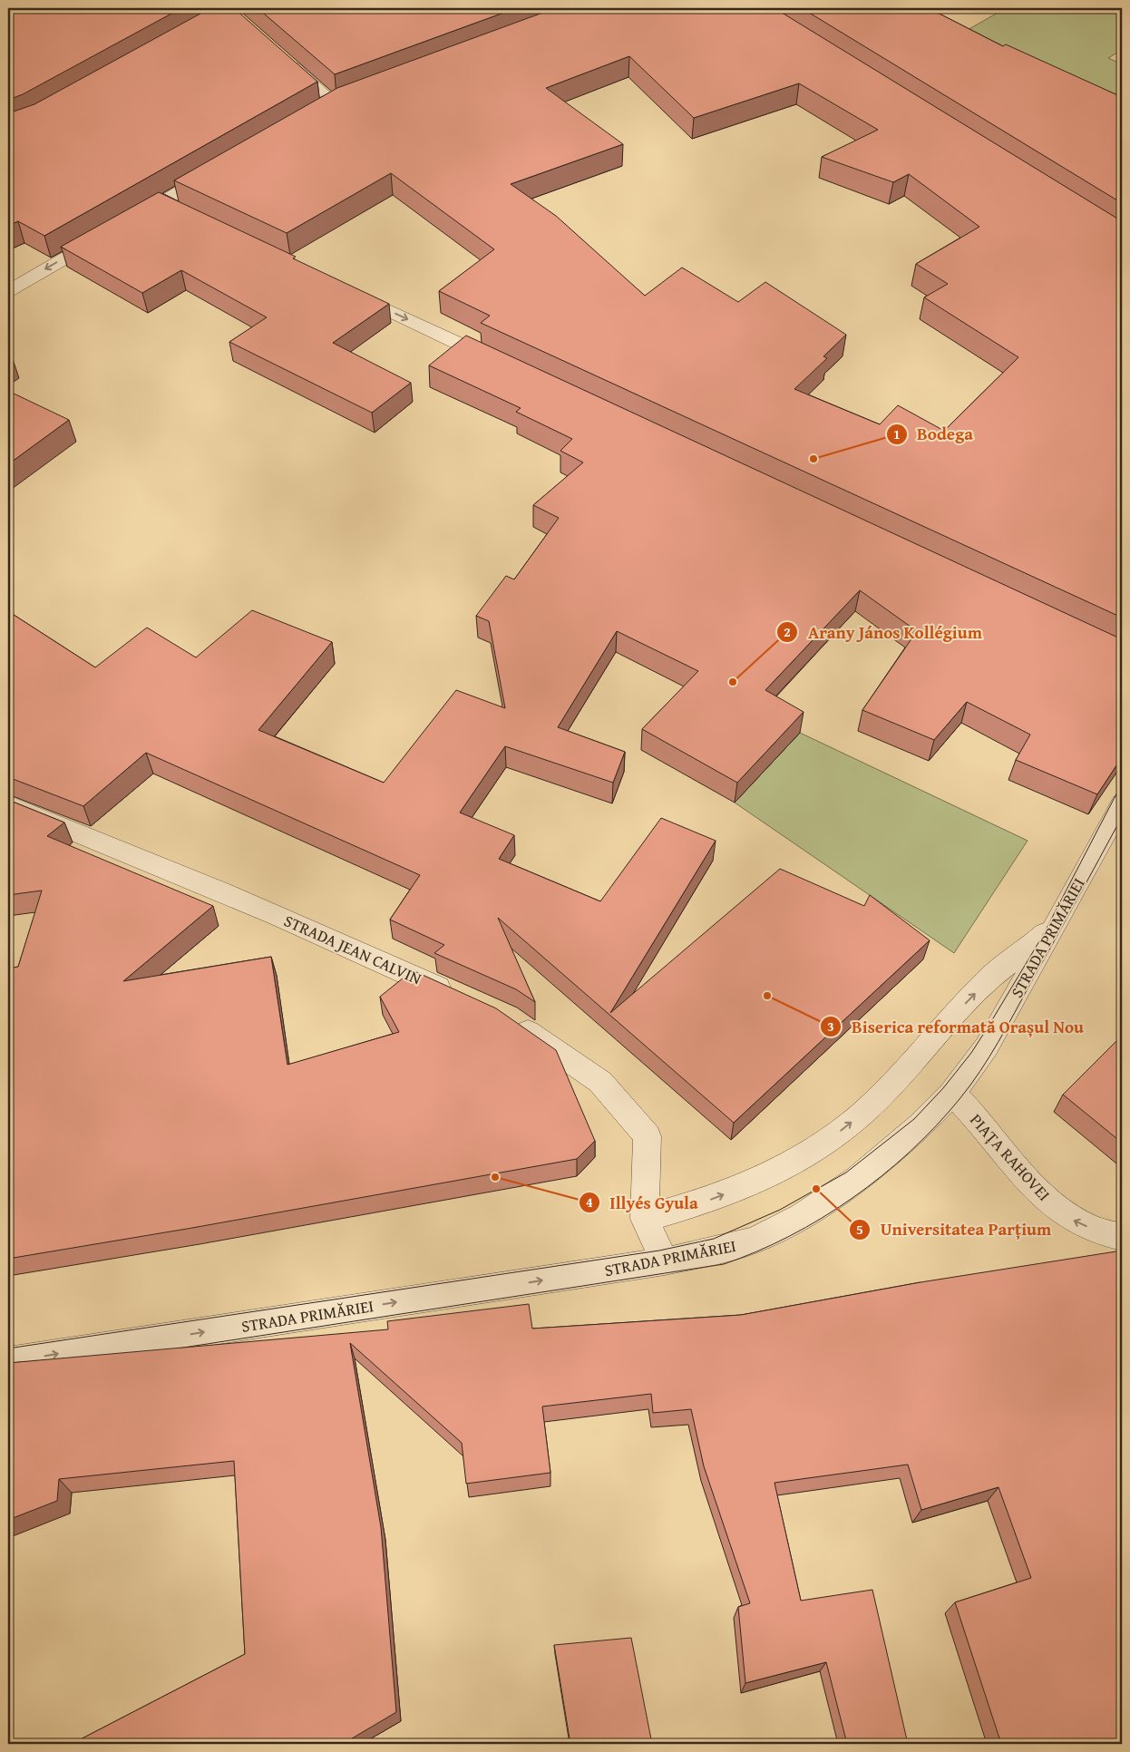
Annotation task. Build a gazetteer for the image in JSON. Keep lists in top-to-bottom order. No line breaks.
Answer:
{"streets":{"street":["STRADA PRIMĂRIEI","STRADA JEAN CALVIN","PIAȚA RAHOVEI"]},"crossings":[["STRADA PRIMĂRIEI","PIAȚA RAHOVEI"]],"one_way":["STRADA PRIMĂRIEI","PIAȚA RAHOVEI"],"places":["Bodega","Arany János Kollégium","Biserica reformată Orașul Nou","Illyés Gyula","Universitatea Parțium"]}
